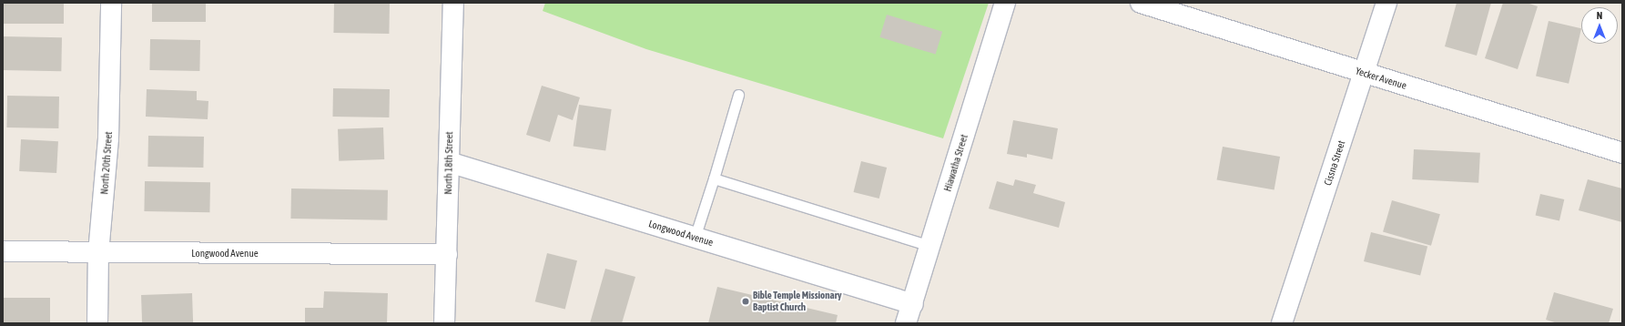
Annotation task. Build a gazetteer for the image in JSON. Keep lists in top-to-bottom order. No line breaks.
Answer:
{"streets":{"street":["Yecker Avenue","North 20th Street","North 18th Street","Hiawatha Street","Cissna Street","Longwood Avenue"]},"crossings":[["Yecker Avenue","Cissna Street"],["North 20th Street","Longwood Avenue"],["North 18th Street","Longwood Avenue"],["Hiawatha Street","Longwood Avenue"]],"places":["Bible Temple Missionary Baptist Church"],"north":"top"}
